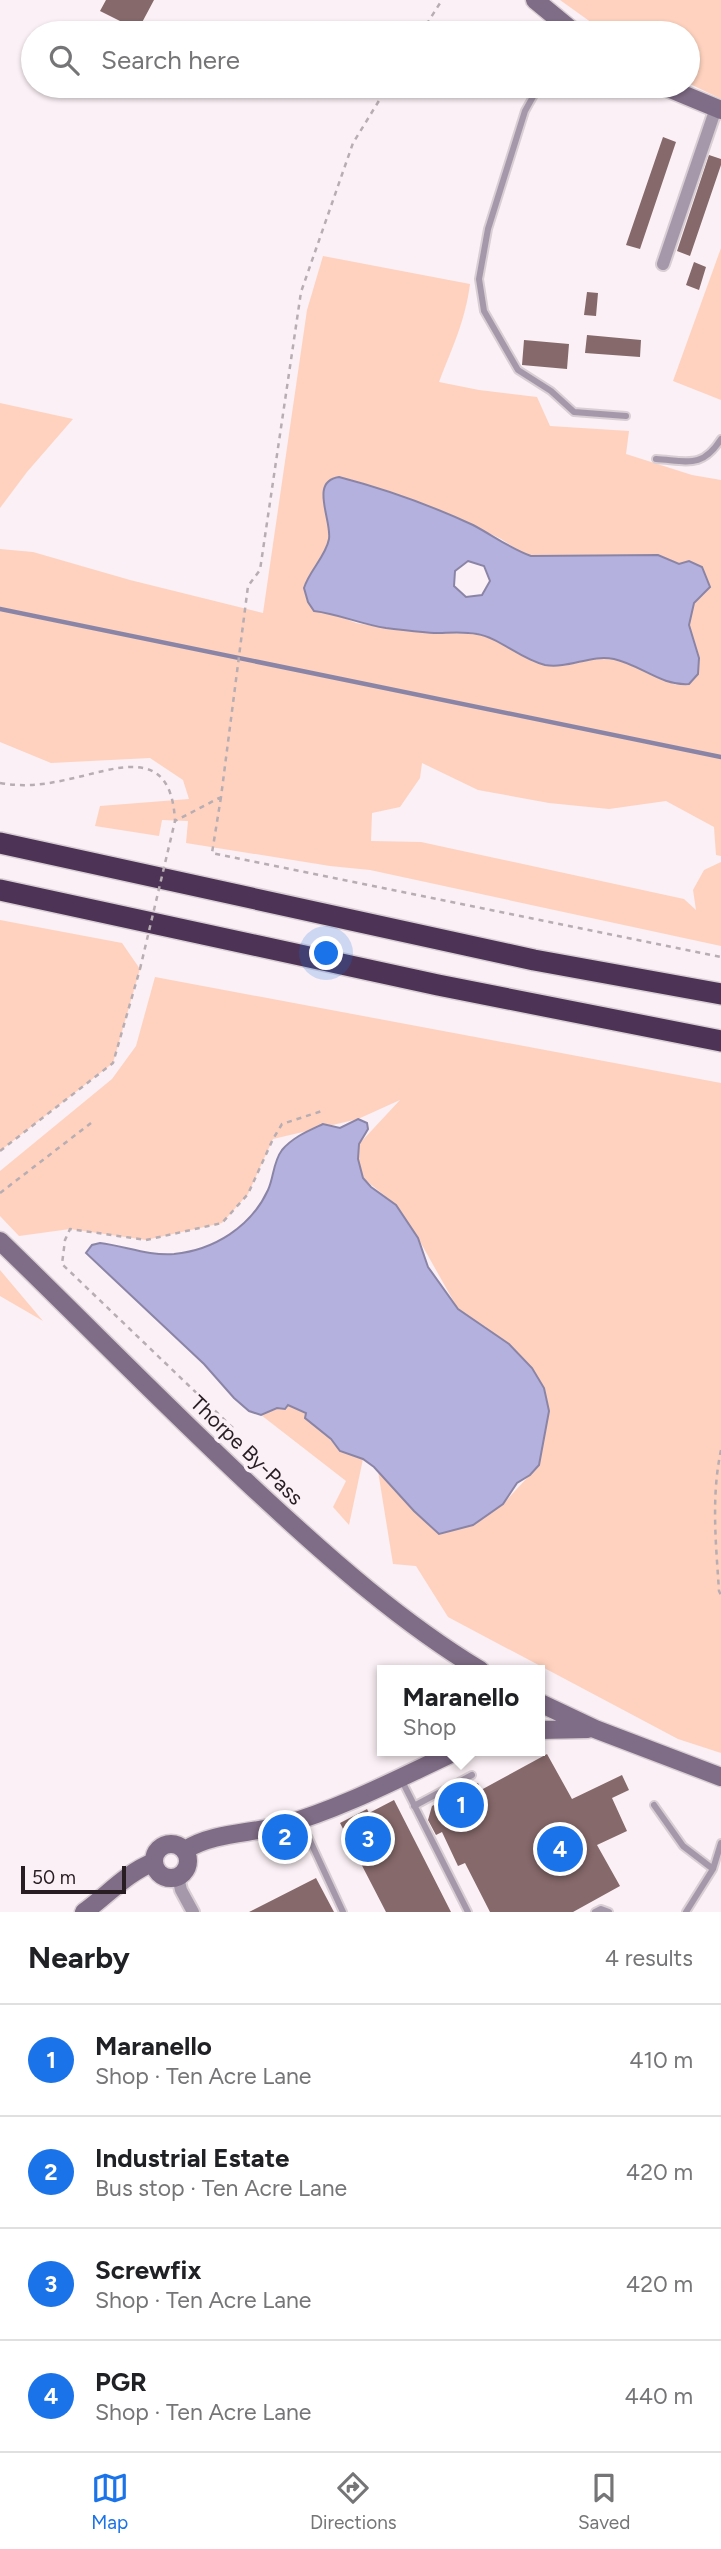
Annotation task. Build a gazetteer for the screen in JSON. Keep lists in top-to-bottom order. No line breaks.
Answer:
{"streets":{"main road":["Thorpe By-Pass"]},"scale_bar":"50 m","page":{"search":"Search here","popup":["Maranello","Shop"],"pins":["1","2","3","4"],"scale":"50 m","heading":["Nearby","4 results"],"list":[{"mark":"1","name":"Maranello","note":"Shop · Ten Acre Lane","value":"410 m"},{"mark":"2","name":"Industrial Estate","note":"Bus stop · Ten Acre Lane","value":"420 m"},{"mark":"3","name":"Screwfix","note":"Shop · Ten Acre Lane","value":"420 m"},{"mark":"4","name":"PGR","note":"Shop · Ten Acre Lane","value":"440 m"}],"nav":["Map","Directions","Saved"]}}
